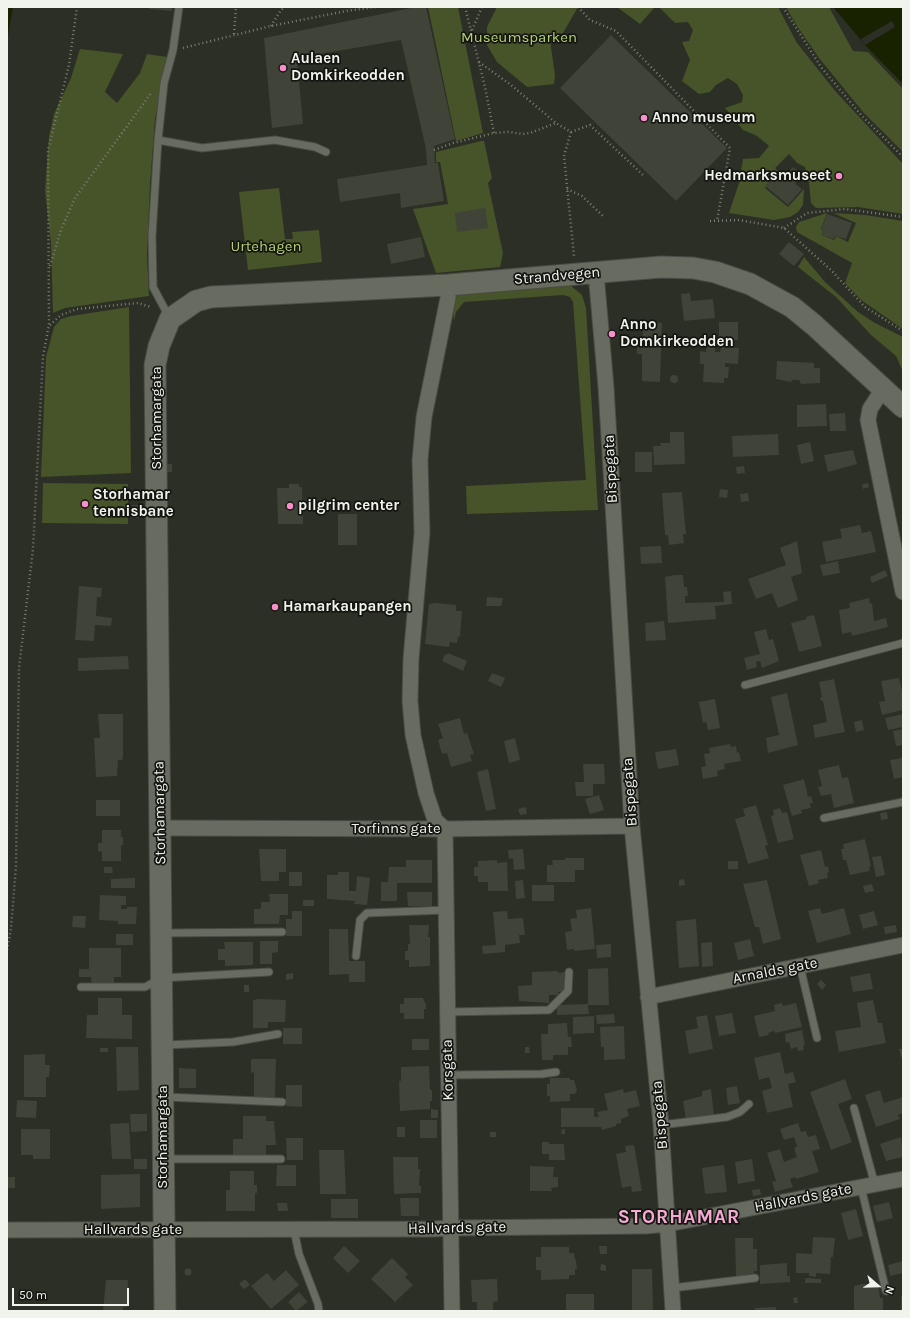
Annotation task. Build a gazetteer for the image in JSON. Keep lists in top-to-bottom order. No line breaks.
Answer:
{"streets":{"main road":["Strandvegen","Storhamargata"],"street":["Bispegata","Torfinns gate","Arnalds gate","Korsgata","Hallvards gate"]},"crossings":[["Strandvegen","Storhamargata"],["Strandvegen","Bispegata"],["Storhamargata","Torfinns gate"],["Storhamargata","Hallvards gate"],["Bispegata","Torfinns gate"],["Bispegata","Arnalds gate"],["Bispegata","Hallvards gate"],["Torfinns gate","Korsgata"],["Korsgata","Hallvards gate"]],"districts":["STORHAMAR"],"parks":["Museumsparken","Urtehagen"],"places":["Aulaen Domkirkeodden","Anno museum","Hedmarksmuseet","Anno Domkirkeodden","Storhamar tennisbane","pilgrim center","Hamarkaupangen"],"scale_bar":"50 m","north":"right"}
